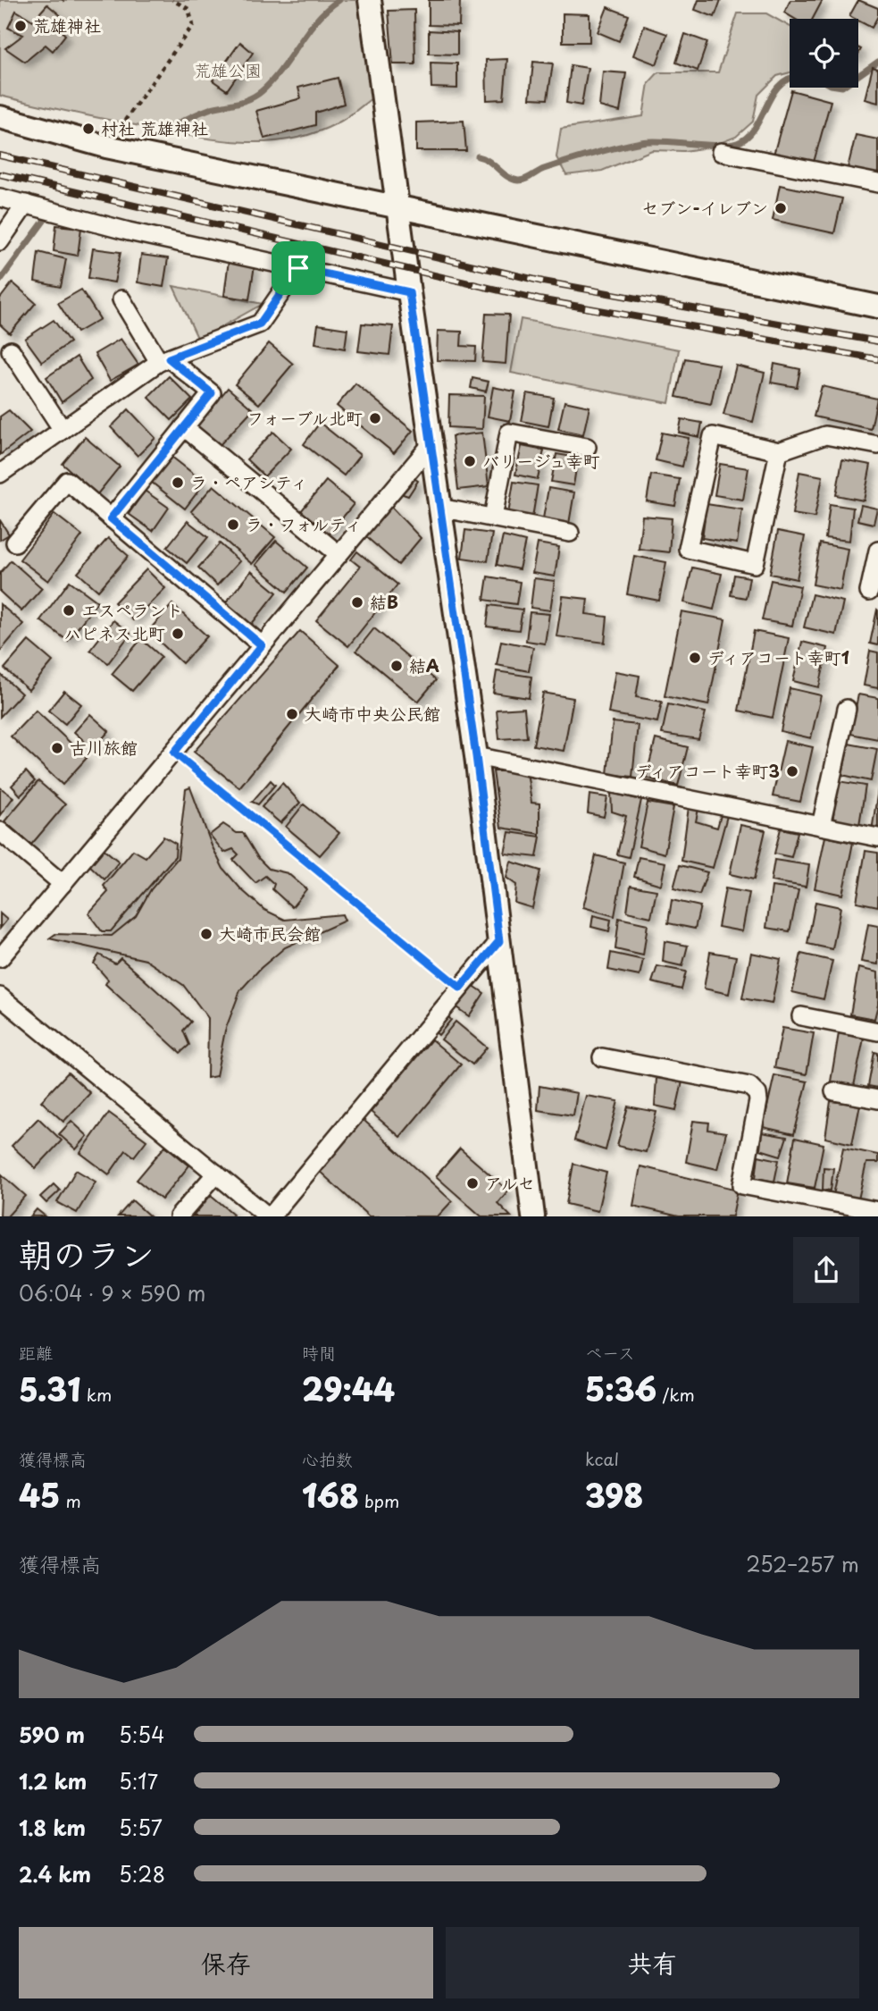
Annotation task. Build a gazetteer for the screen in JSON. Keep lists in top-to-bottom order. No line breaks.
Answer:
{"parks":["荒雄公園"],"places":["荒雄神社","村社 荒雄神社","セブン-イレブン","フォーブル北町","バリージュ幸町","ラ・ペアシティ","ラ・フォルティ","結B","エスペラント","ハピネス北町","ディアコート幸町1","結A","大崎市中央公民館","古川旅館","ディアコート幸町3","大崎市民会館","アルセ"],"page":{"heading":["朝のラン","06:04 · 9 × 590 m"],"stats":[["距離","5.31 km"],["時間","29:44"],["ペース","5:36 /km"],["獲得標高","45 m"],["心拍数","168 bpm"],["kcal","398"]],"chart":["獲得標高","252–257 m"],"list":[{"name":"590 m","note":"5:54"},{"name":"1.2 km","note":"5:17"},{"name":"1.8 km","note":"5:57"},{"name":"2.4 km","note":"5:28"}],"buttons":["保存","共有"]}}
